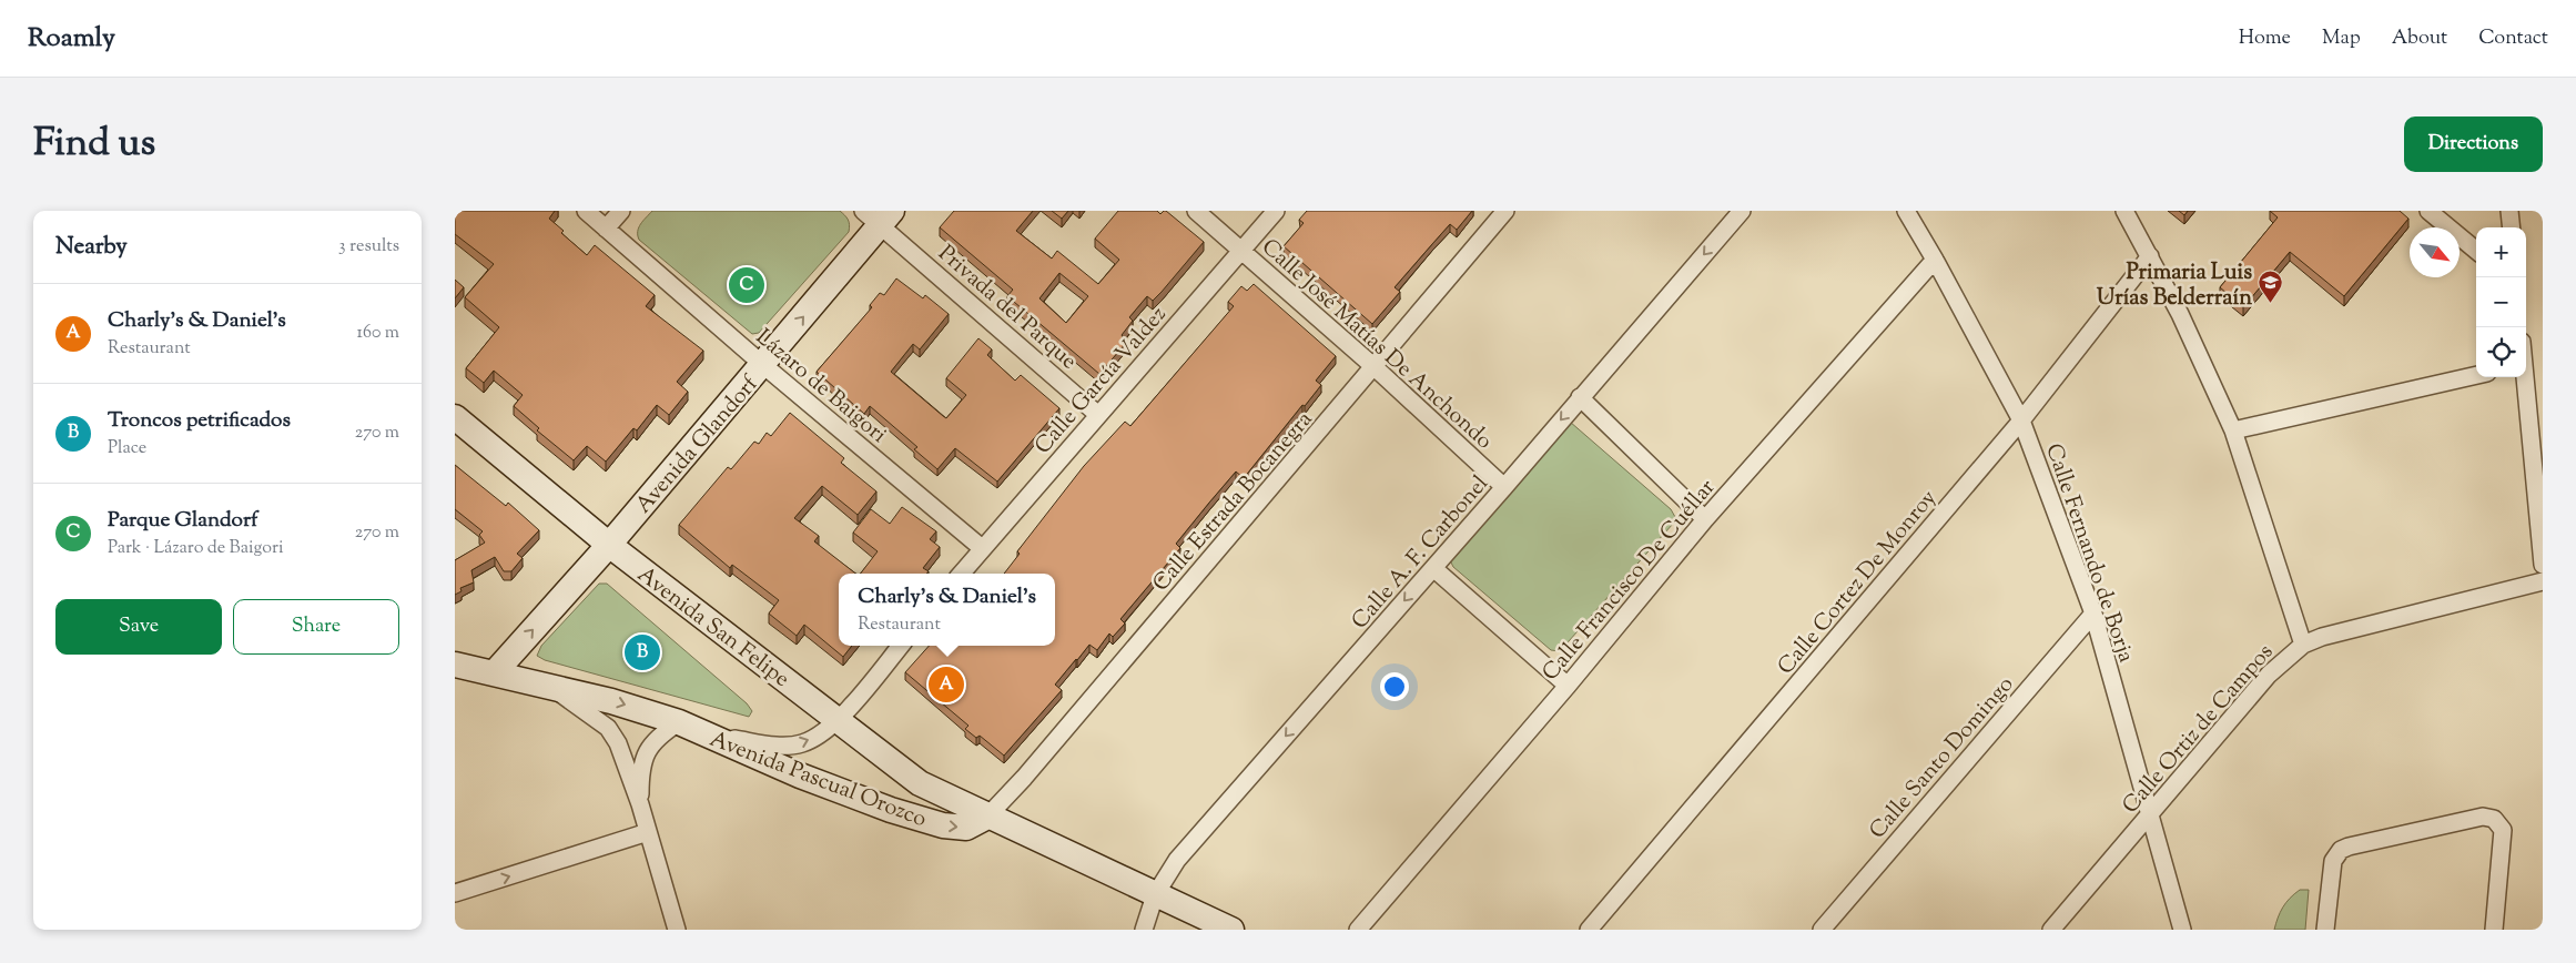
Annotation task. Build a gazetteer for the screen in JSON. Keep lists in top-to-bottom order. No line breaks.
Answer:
{"streets":{"main road":["Avenida Glandorf","Avenida San Felipe","Avenida Pascual Orozco"],"street":["Privada del Parque","Calle José Matías De Anchondo","Calle García Valdez","Lázaro de Baigori","Calle Estrada Bocanegra","Calle A. F. Carbonel","Calle Fernando de Borja","Calle Francisco De Cuéllar","Calle Cortez De Monroy","Calle Ortiz de Campos","Calle Santo Domingo"]},"crossings":[["Privada del Parque","Calle García Valdez"],["Privada del Parque","Avenida Glandorf"],["Calle José Matías De Anchondo","Calle García Valdez"],["Calle José Matías De Anchondo","Calle Estrada Bocanegra"],["Calle José Matías De Anchondo","Calle A. F. Carbonel"],["Calle García Valdez","Lázaro de Baigori"],["Lázaro de Baigori","Avenida Glandorf"],["Avenida Glandorf","Avenida San Felipe"],["Avenida Glandorf","Avenida Pascual Orozco"],["Calle Estrada Bocanegra","Avenida San Felipe"],["Calle Estrada Bocanegra","Avenida Pascual Orozco"],["Calle Fernando de Borja","Calle Francisco De Cuéllar"],["Calle Fernando de Borja","Calle Cortez De Monroy"],["Calle Fernando de Borja","Calle Ortiz de Campos"],["Calle Fernando de Borja","Calle Santo Domingo"],["Avenida San Felipe","Avenida Pascual Orozco"]],"one_way":["Avenida Glandorf","Calle A. F. Carbonel","Avenida Pascual Orozco"],"places":{"school or university":["Primaria Luis Urías Belderraín"]},"north":"bottom right","page":{"header":"Roamly","nav":["Home","Map","About","Contact"],"title":"Find us","buttons":["Directions",["Save","Share"]],"heading":["Nearby","3 results"],"map_buttons":["+","−"],"pins":["C","B","A"],"list":[{"mark":"A","name":"Charly's & Daniel's","note":"Restaurant","value":"160 m"},{"mark":"B","name":"Troncos petrificados","note":"Place","value":"270 m"},{"mark":"C","name":"Parque Glandorf","note":"Park · Lázaro de Baigori","value":"270 m"}],"popup":["Charly's & Daniel's","Restaurant"]}}
